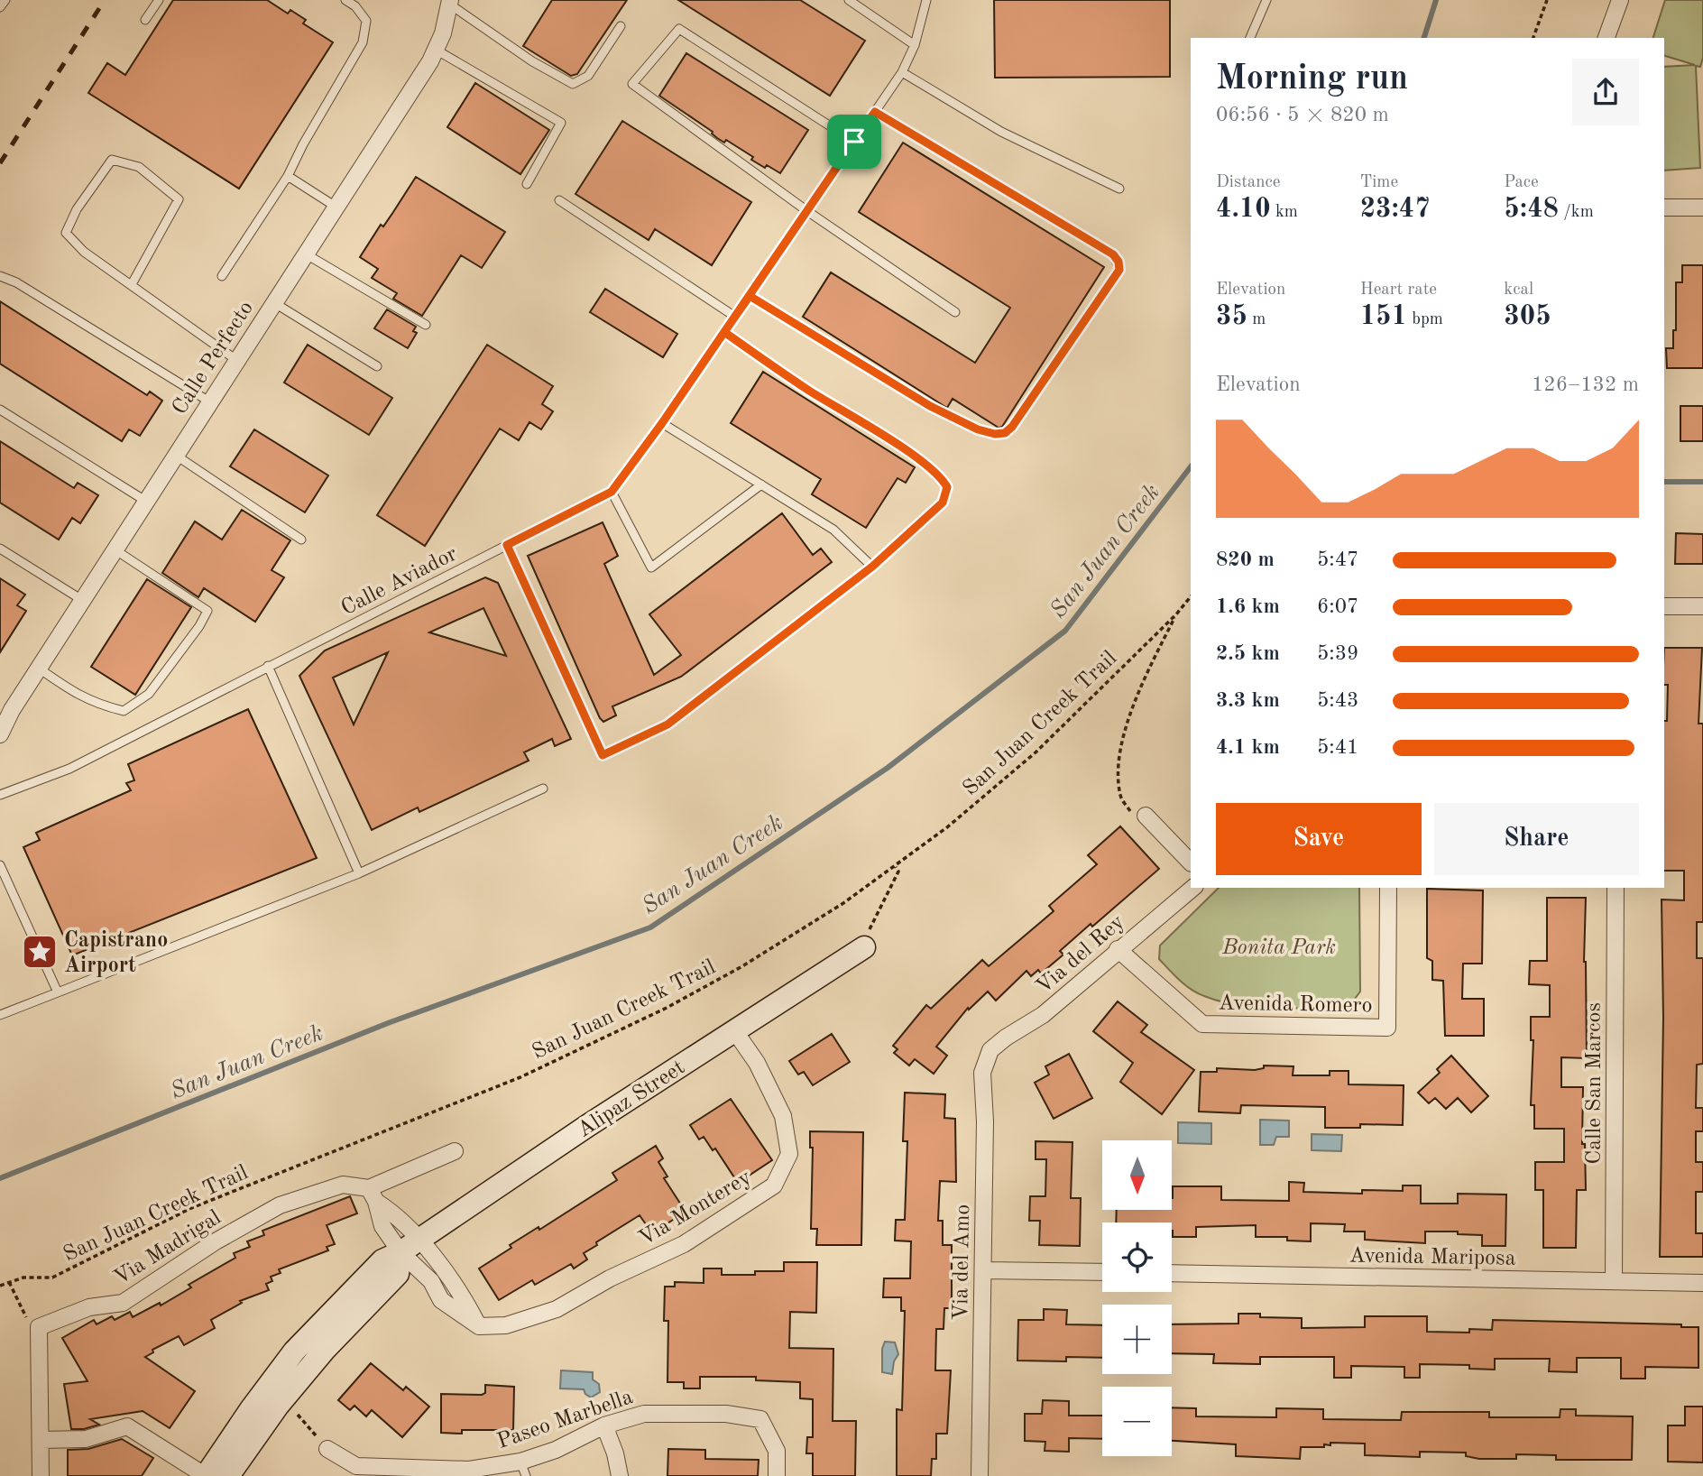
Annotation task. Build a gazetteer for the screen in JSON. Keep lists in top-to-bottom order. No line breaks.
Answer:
{"streets":{"street":["Calle Perfecto","Via del Rey","Avenida Romero","Calle San Marcos","Alipaz Street","Via Monterey","Via Madrigal","Avenida Mariposa","Via del Amo","Paseo Marbella"],"lane":["Calle Aviador"],"path":["San Juan Creek Trail"]},"crossings":[["Via del Rey","Avenida Romero"],["Via del Rey","Via del Amo"],["Calle San Marcos","Avenida Mariposa"],["Alipaz Street","Via Monterey"]],"water":["San Juan Creek"],"parks":["Bonita Park"],"places":{"place":["Capistrano Airport"]},"north":"bottom","page":{"heading":["Morning run","06:56 · 5 × 820 m"],"stats":[["Distance","4.10 km"],["Time","23:47"],["Pace","5:48 /km"],["Elevation","35 m"],["Heart rate","151 bpm"],["kcal","305"]],"chart":["Elevation","126–132 m"],"list":[{"name":"820 m","note":"5:47"},{"name":"1.6 km","note":"6:07"},{"name":"2.5 km","note":"5:39"},{"name":"3.3 km","note":"5:43"},{"name":"4.1 km","note":"5:41"}],"buttons":["Save","Share"],"map_buttons":["+","−"]}}
